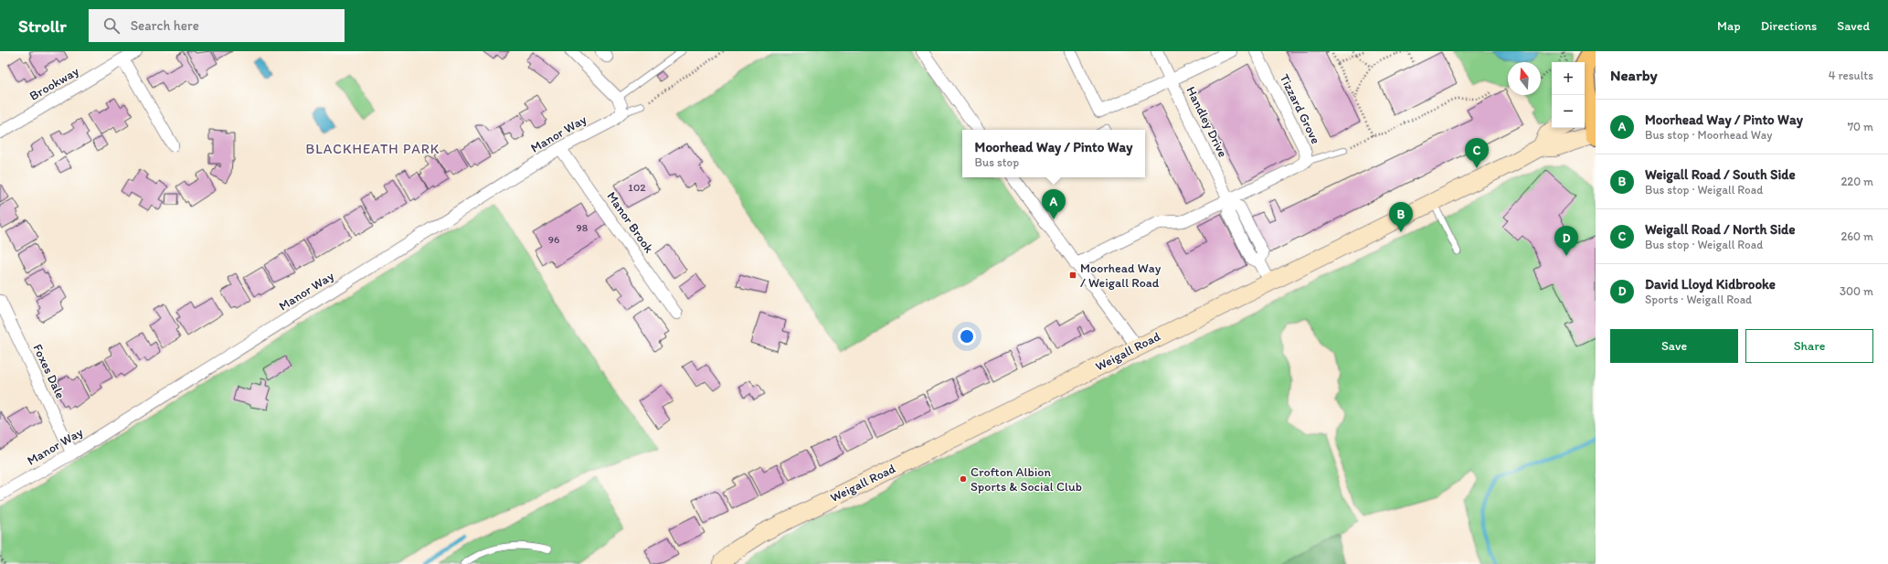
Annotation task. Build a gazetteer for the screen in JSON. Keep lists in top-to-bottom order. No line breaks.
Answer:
{"streets":{"street":["Brookway","Tizzard Grove","Handley Drive","Manor Way","Manor Brook","Weigall Road","Foxes Dale"]},"crossings":[["Tizzard Grove","Handley Drive"],["Handley Drive","Weigall Road"],["Manor Way","Manor Brook"],["Manor Way","Foxes Dale"]],"districts":["BLACKHEATH PARK"],"places":{"transit":["Moorhead Way / Weigall Road"],"other":["Crofton Albion Sports & Social Club"]},"house_numbers":["102","98","96"],"north":"top","page":{"header":"Strollr","search":"Search here","nav":["Map","Directions","Saved"],"heading":["Nearby","4 results"],"map_buttons":["+","−"],"list":[{"mark":"A","name":"Moorhead Way / Pinto Way","note":"Bus stop · Moorhead Way","value":"70 m"},{"mark":"B","name":"Weigall Road / South Side","note":"Bus stop · Weigall Road","value":"220 m"},{"mark":"C","name":"Weigall Road / North Side","note":"Bus stop · Weigall Road","value":"260 m"},{"mark":"D","name":"David Lloyd Kidbrooke","note":"Sports · Weigall Road","value":"300 m"}],"popup":["Moorhead Way / Pinto Way","Bus stop"],"pins":["C","A","B","D"],"buttons":["Save","Share"]}}
